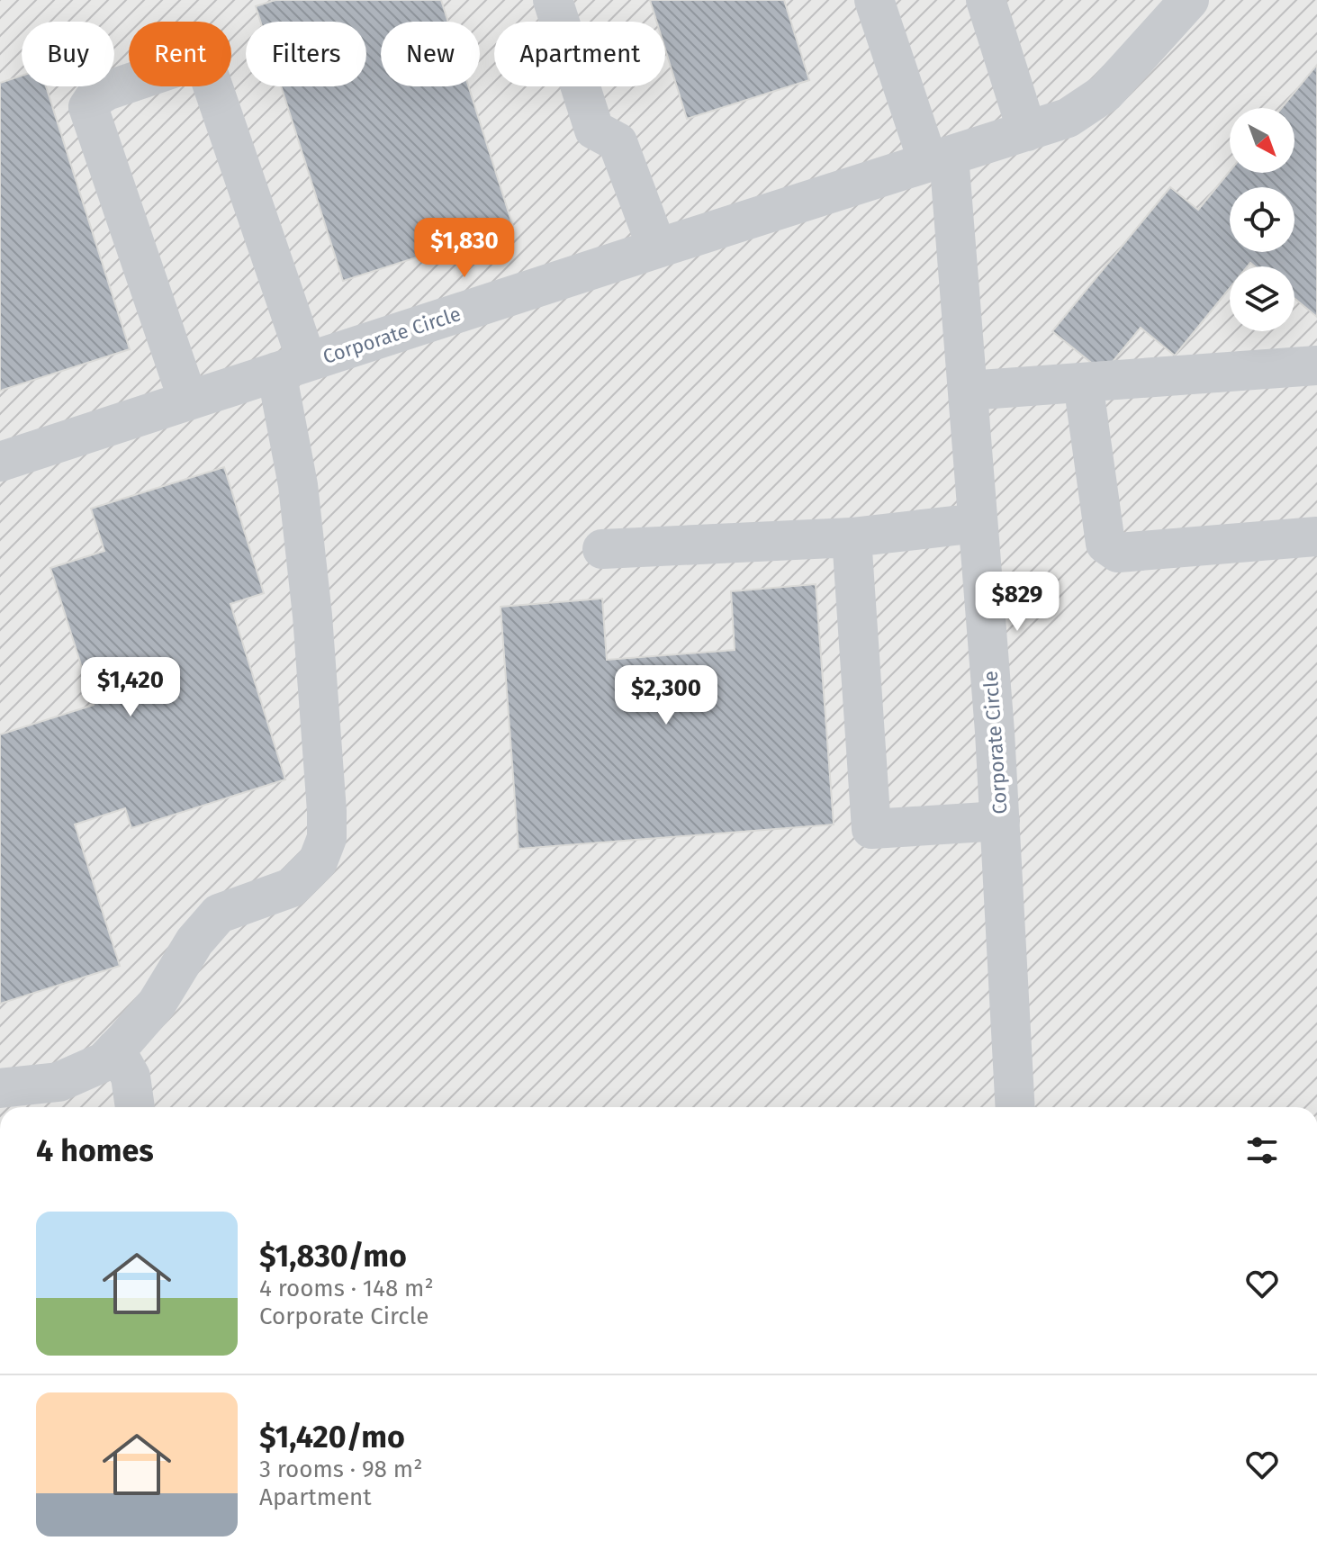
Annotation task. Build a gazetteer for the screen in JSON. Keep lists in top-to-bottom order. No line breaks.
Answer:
{"streets":{"street":["Corporate Circle"]},"north":"bottom right","page":{"chip":["Buy","Rent","Filters","New","Apartment"],"price":["$1,830","$829","$1,420","$2,300"],"heading":"4 homes","list":[{"name":"$1,830/mo","note":"4 rooms · 148 m² · Corporate Circle"},{"name":"$1,420/mo","note":"3 rooms · 98 m² · Apartment"}]}}
